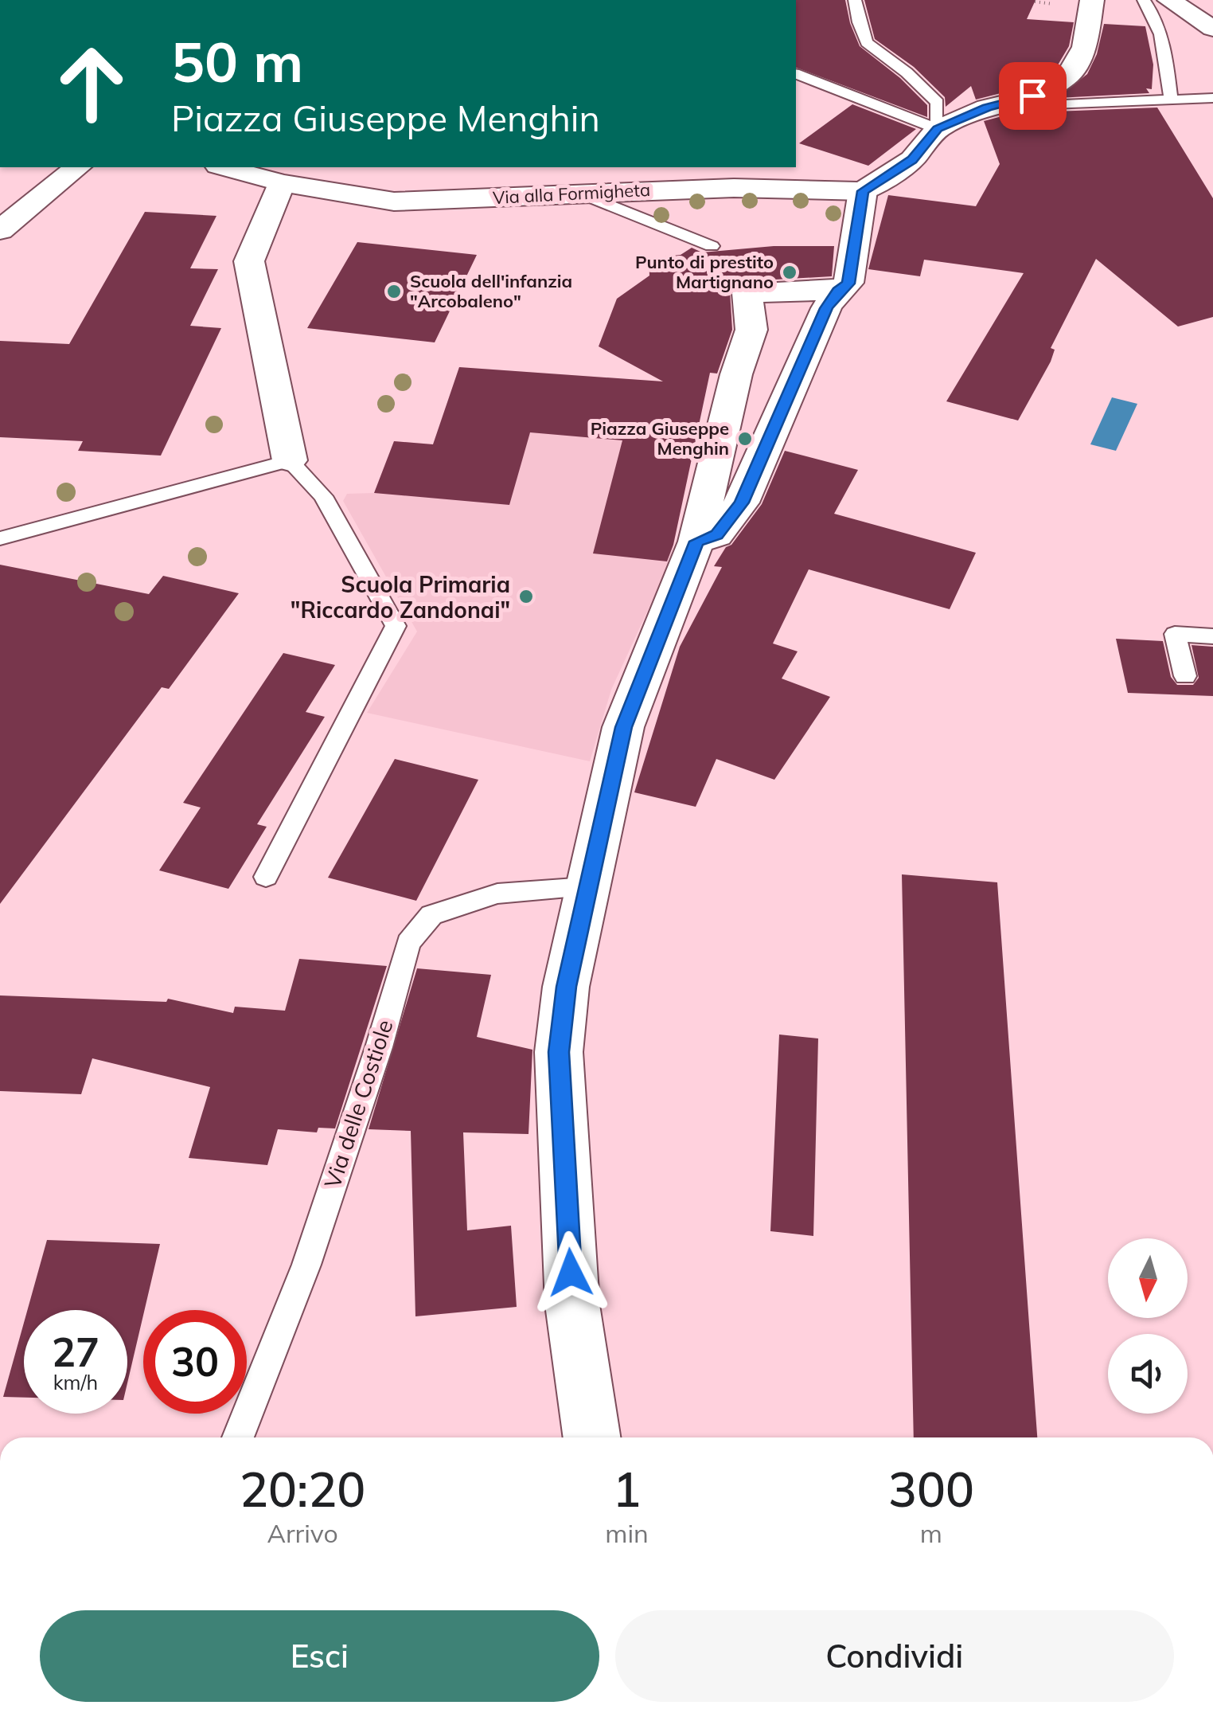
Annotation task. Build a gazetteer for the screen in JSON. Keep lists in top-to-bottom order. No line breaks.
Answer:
{"streets":{"street":["Via alla Formigheta"],"lane":["Via delle Costiole"]},"places":["Punto di prestito Martignano","Scuola dell'infanzia \"Arcobaleno\"","Piazza Giuseppe Menghin","Scuola Primaria \"Riccardo Zandonai\""],"north":"bottom","page":{"turn":["50 m","Piazza Giuseppe Menghin"],"speed":"27 km/h","limit":"30","eta":["20:20","Arrivo","1","min","300","m"],"buttons":["Esci","Condividi"]}}
